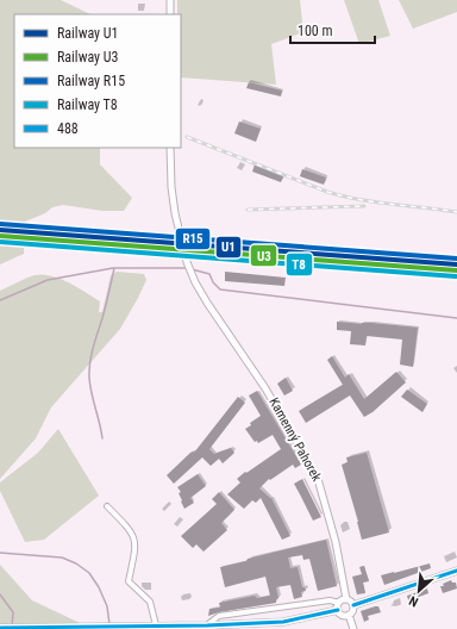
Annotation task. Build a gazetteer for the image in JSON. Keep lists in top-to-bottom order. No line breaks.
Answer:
{"streets":{"street":["Kamenný Pahorek"]},"lines":["rail line R15","rail line U1","rail line U3","rail line T8","transit line 488"],"legend":["Railway U1","Railway U3","Railway R15","Railway T8","488"],"scale_bar":"100 m","north":"bottom left"}
